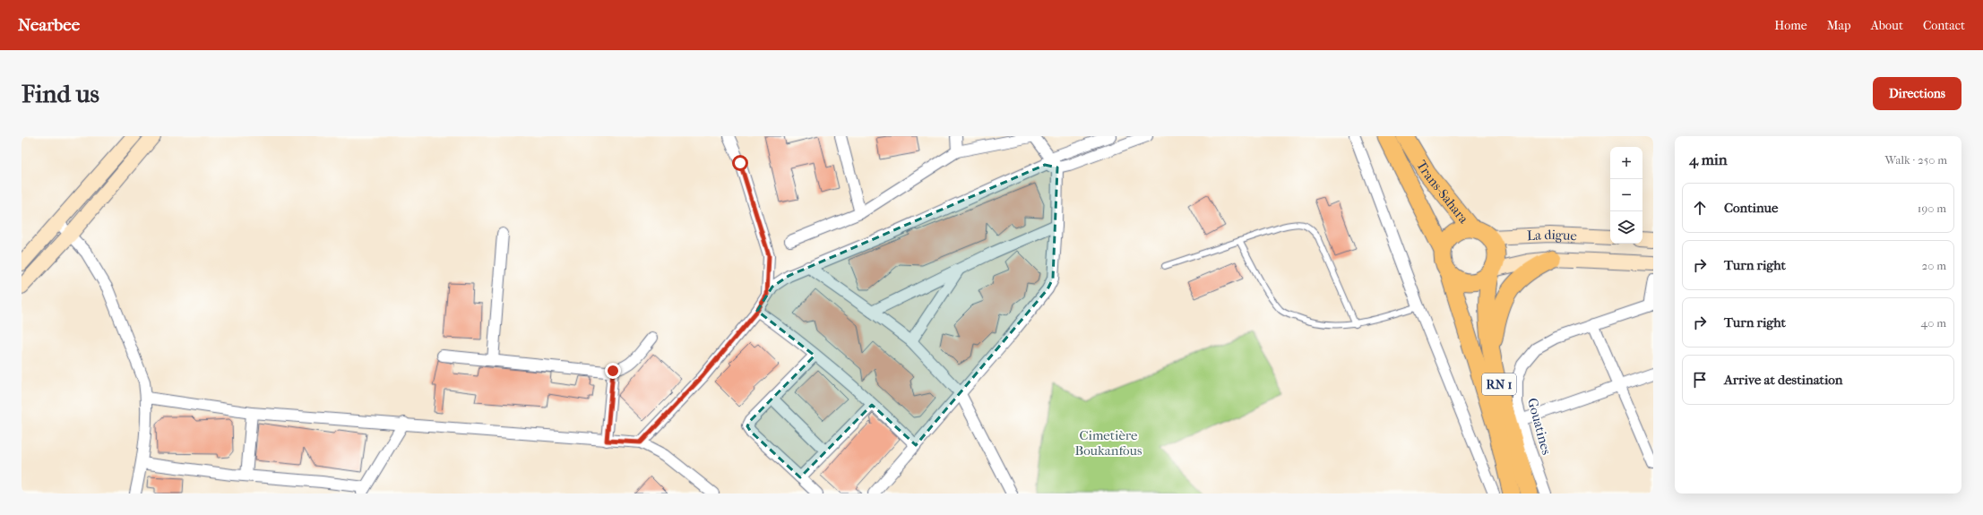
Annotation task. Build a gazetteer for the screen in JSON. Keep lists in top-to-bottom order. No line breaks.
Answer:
{"streets":{"highway":["Trans-Sahara","RN 1"],"main road":["La digue"],"street":["Gouatines"]},"crossings":[["Trans-Sahara","La digue"],["Trans-Sahara","RN 1"],["La digue","RN 1"]],"parks":["Cimetière Boukanfous"],"page":{"header":"Nearbee","nav":["Home","Map","About","Contact"],"buttons":"Directions","title":"Find us","heading":["4 min","Walk · 250 m"],"map_buttons":["+","−"],"list":[["Continue","190 m"],["Turn right","20 m"],["Turn right","40 m"],"Arrive at destination"]}}
